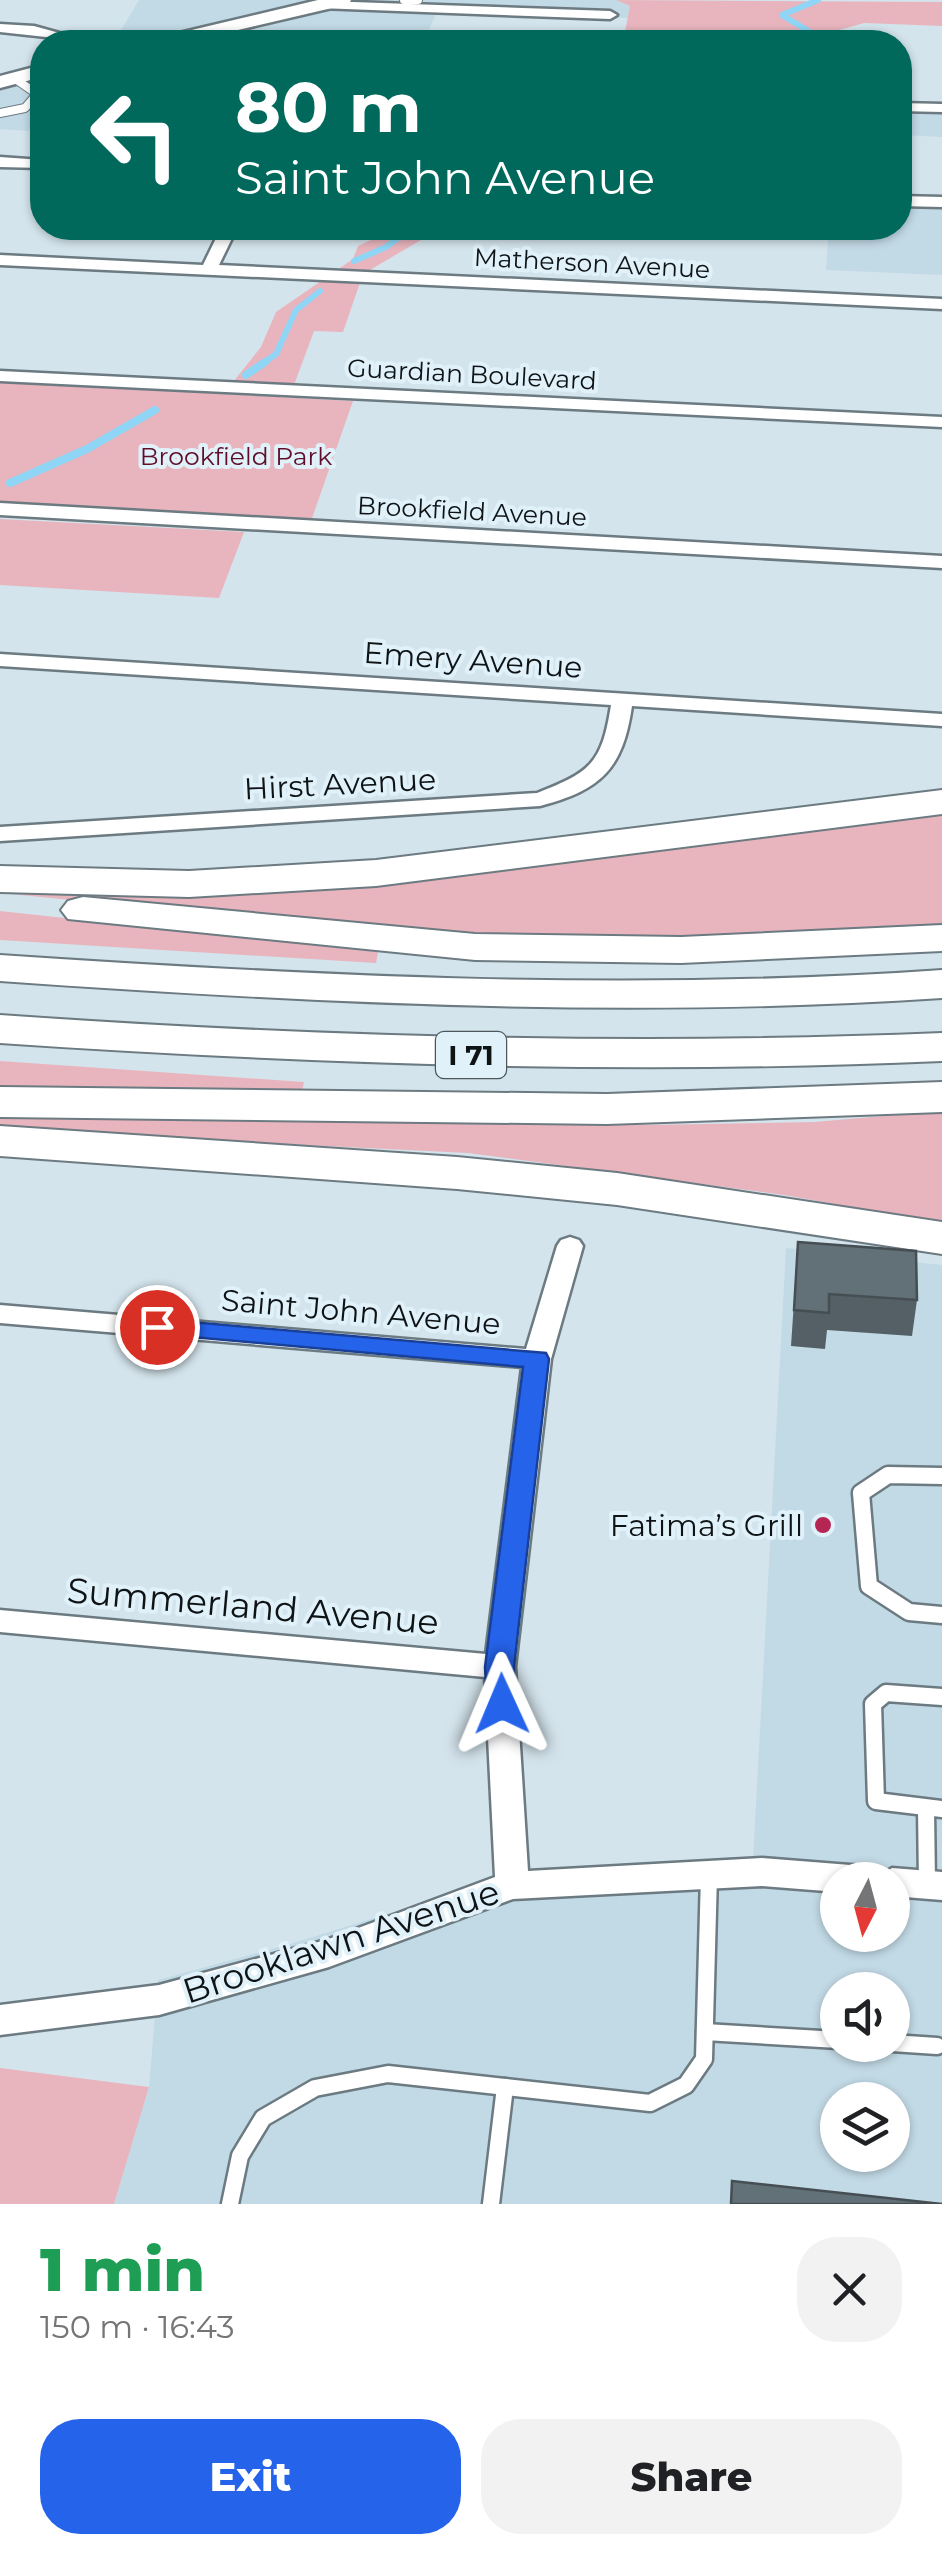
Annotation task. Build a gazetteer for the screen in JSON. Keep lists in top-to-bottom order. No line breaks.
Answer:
{"streets":{"highway":["I 71"],"street":["Matherson Avenue","Guardian Boulevard","Brookfield Avenue","Emery Avenue","Hirst Avenue","Saint John Avenue","Summerland Avenue","Brooklawn Avenue"]},"crossings":[["Emery Avenue","Hirst Avenue"]],"parks":["Brookfield Park"],"places":["Fatima’s Grill"],"north":"bottom","page":{"turn":["80 m","Saint John Avenue"],"heading":["1 min","150 m · 16:43"],"buttons":["Exit","Share"]}}
